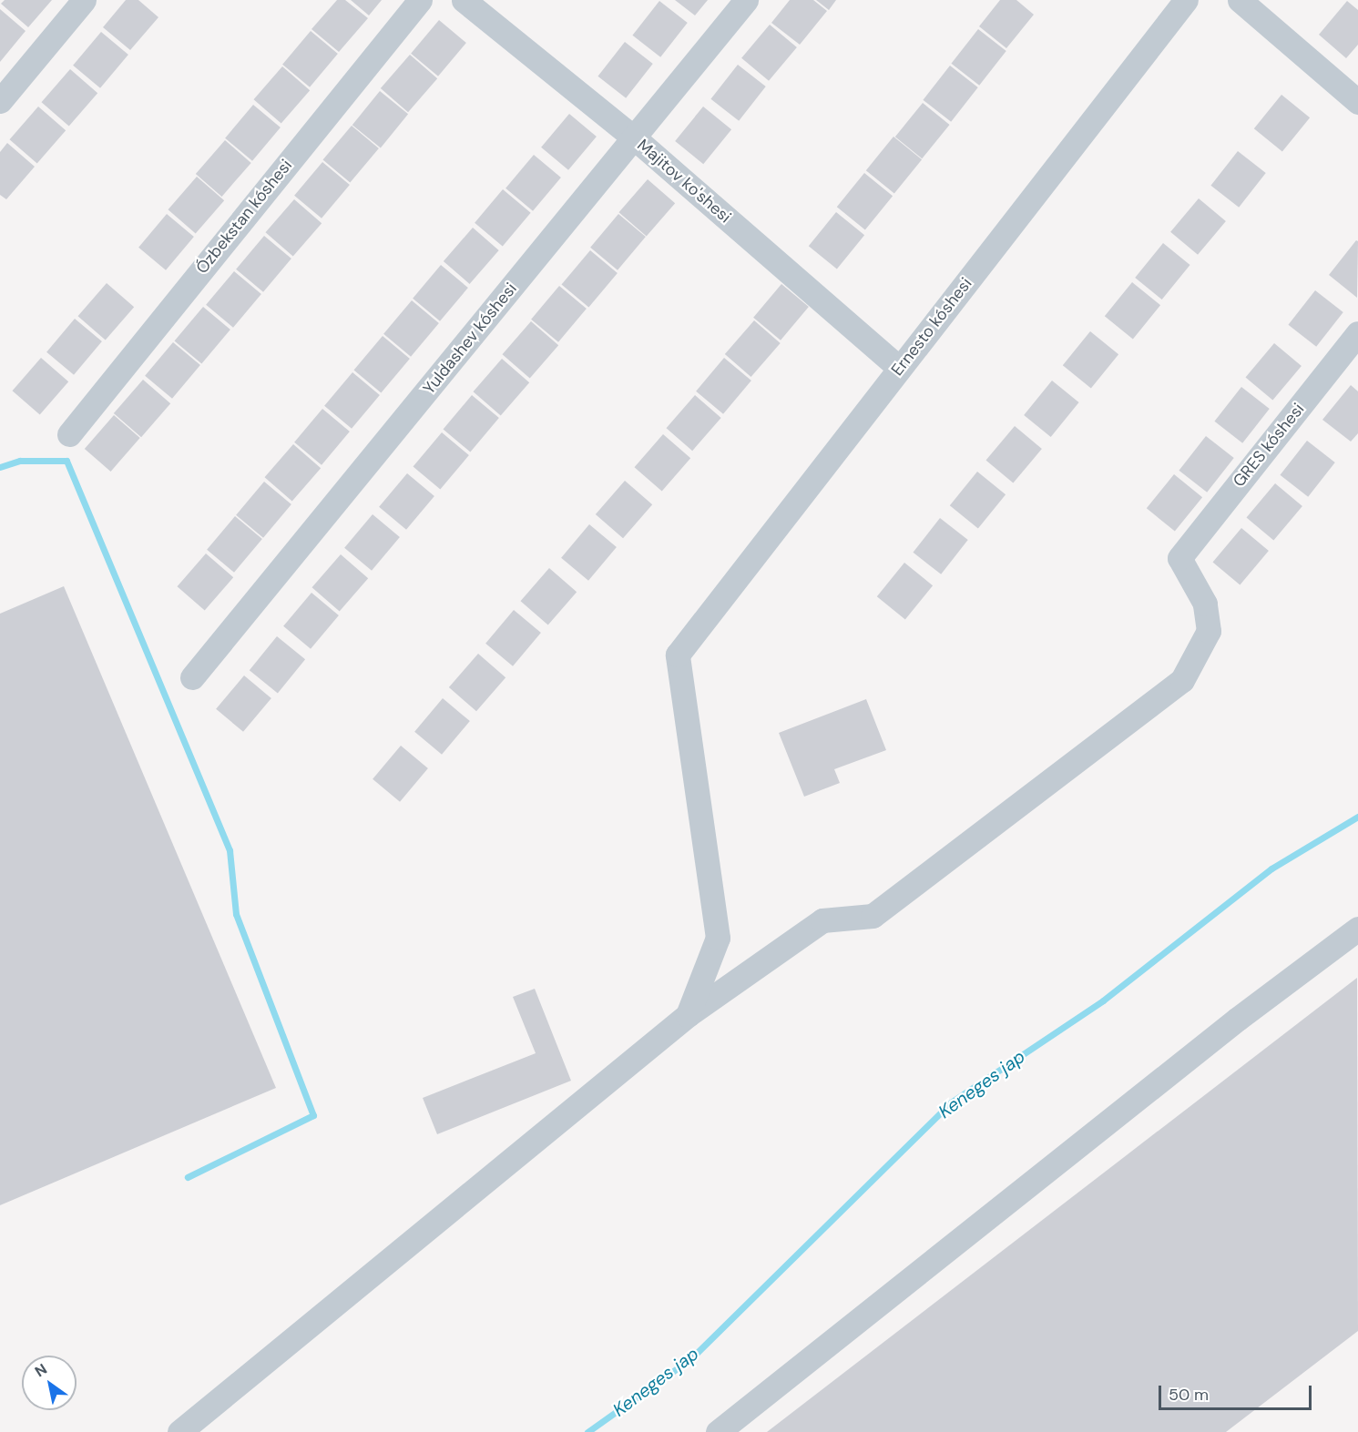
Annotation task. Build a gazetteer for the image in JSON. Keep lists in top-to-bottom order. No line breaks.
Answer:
{"streets":{"street":["Majitov ko'shesi","Ózbekstan kóshesi","Ernesto kóshesi","Yuldashev kóshesi","GRES kóshesi"]},"crossings":[["Majitov ko'shesi","Ernesto kóshesi"],["Majitov ko'shesi","Yuldashev kóshesi"],["Ernesto kóshesi","GRES kóshesi"]],"water":["Keneges jap"],"scale_bar":"50 m","north":"top left"}
